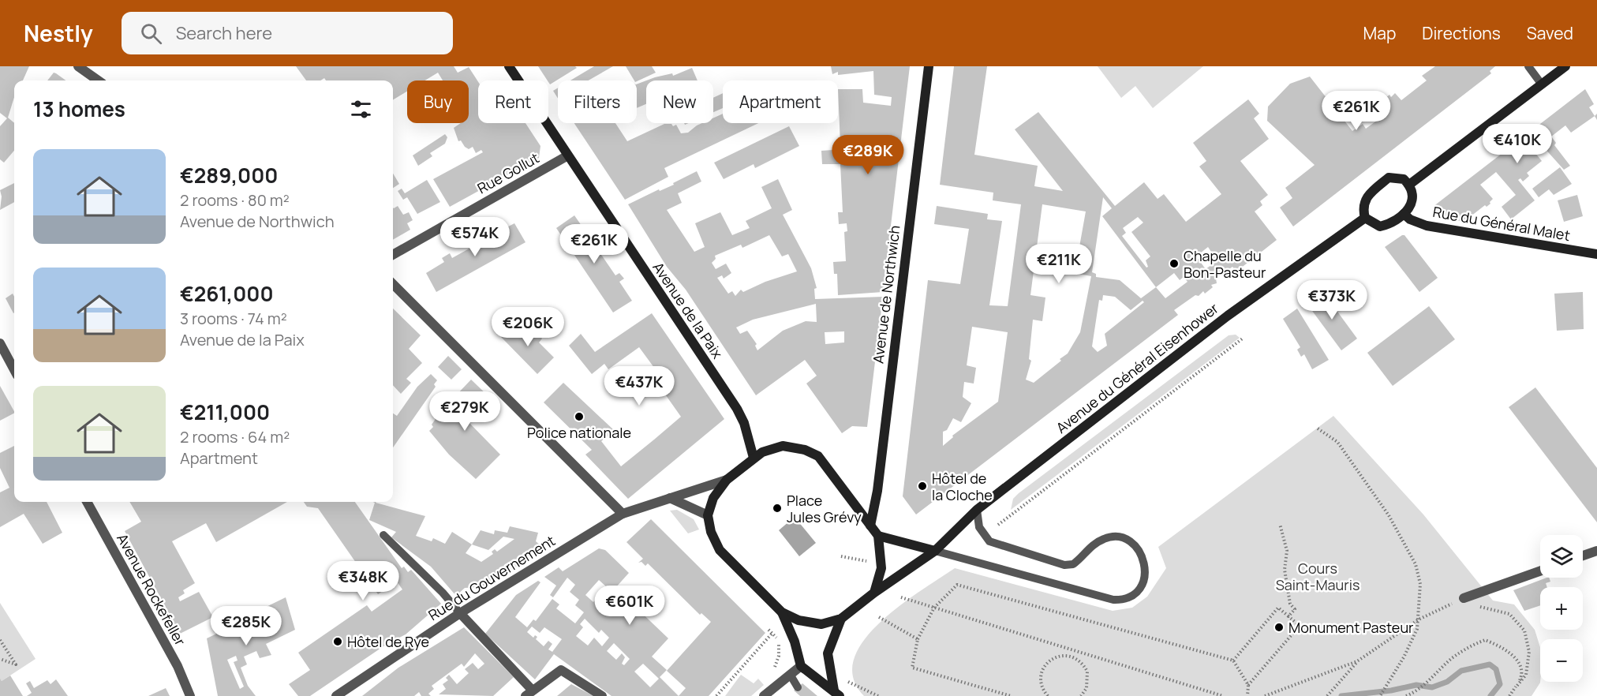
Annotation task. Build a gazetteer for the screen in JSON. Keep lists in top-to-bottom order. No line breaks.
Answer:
{"streets":{"main road":["Rue du Général Malet","Avenue de Northwich","Avenue de la Paix","Avenue du Général Eisenhower"],"street":["Rue Gollut","Rue du Gouvernement","Avenue Rockefeller"]},"crossings":[["Rue Gollut","Avenue de la Paix"],["Rue du Général Malet","Avenue du Général Eisenhower"],["Avenue de Northwich","Avenue de la Paix"],["Avenue de Northwich","Avenue du Général Eisenhower"],["Avenue de Northwich","Rue du Gouvernement"],["Avenue de la Paix","Avenue du Général Eisenhower"],["Avenue de la Paix","Rue du Gouvernement"],["Avenue du Général Eisenhower","Rue du Gouvernement"]],"parks":["Cours Saint-Mauris"],"places":["Chapelle du Bon-Pasteur","Police nationale","Hôtel de la Cloche","Place Jules Grévy","Monument Pasteur","Hôtel de Rye"],"page":{"header":"Nestly","search":"Search here","nav":["Map","Directions","Saved"],"chip":["Buy","Rent","Filters","New","Apartment"],"heading":"13 homes","price":["€261K","€410K","€289K","€574K","€261K","€211K","€373K","€206K","€437K","€279K","€348K","€601K","€285K"],"list":[{"name":"€289,000","note":"2 rooms · 80 m² · Avenue de Northwich"},{"name":"€261,000","note":"3 rooms · 74 m² · Avenue de la Paix"},{"name":"€211,000","note":"2 rooms · 64 m² · Apartment"}],"map_buttons":["+","−"]}}
